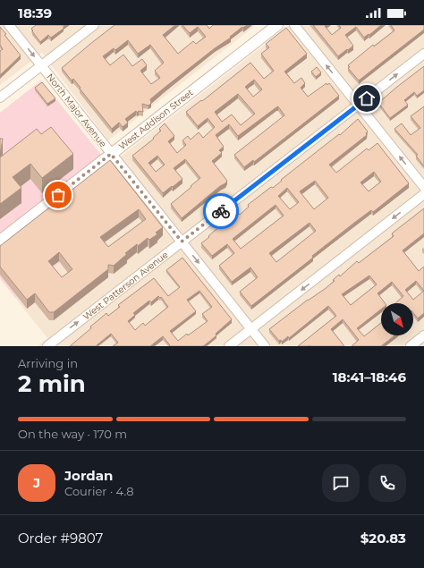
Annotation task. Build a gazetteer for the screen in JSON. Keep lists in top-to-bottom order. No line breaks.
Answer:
{"streets":{"street":["North Major Avenue","West Addison Street","West Patterson Avenue"]},"crossings":[["North Major Avenue","West Addison Street"],["North Major Avenue","West Patterson Avenue"]],"one_way":["North Major Avenue","West Patterson Avenue"],"north":"bottom right","page":{"status":"18:39","heading":["2 min","Arriving in","18:41–18:46"],"panel":["Jordan","Courier · 4.8","Order #9807","$20.83"],"bar":"On the way · 170 m","round":"J"}}
